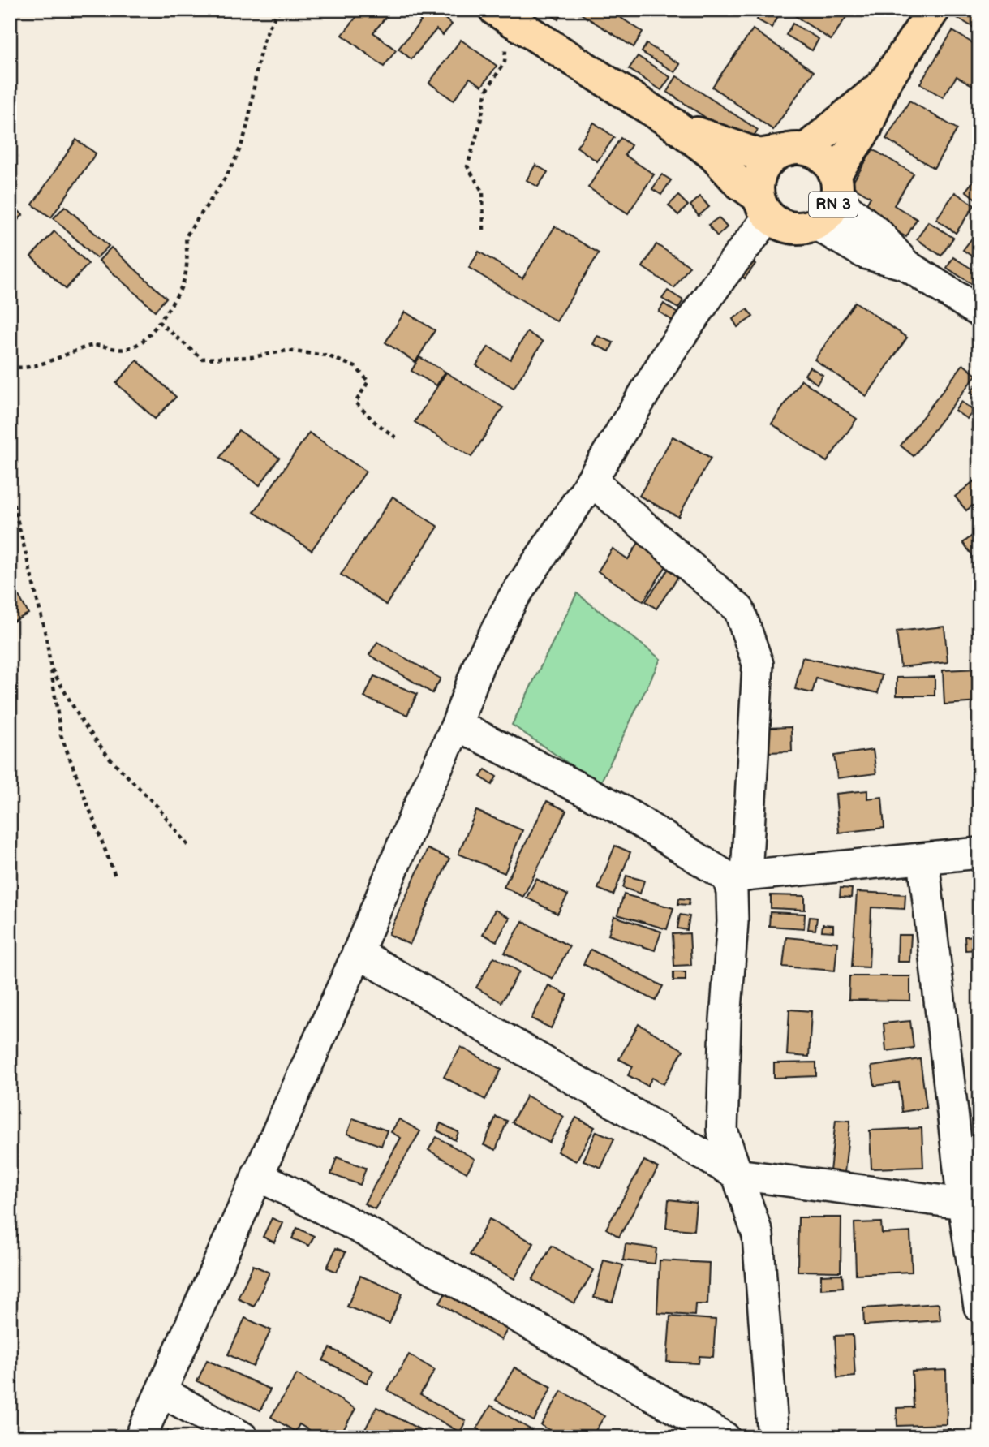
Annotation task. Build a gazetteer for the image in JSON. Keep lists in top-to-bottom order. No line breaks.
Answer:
{"streets":{"highway":["RN 3"]}}
